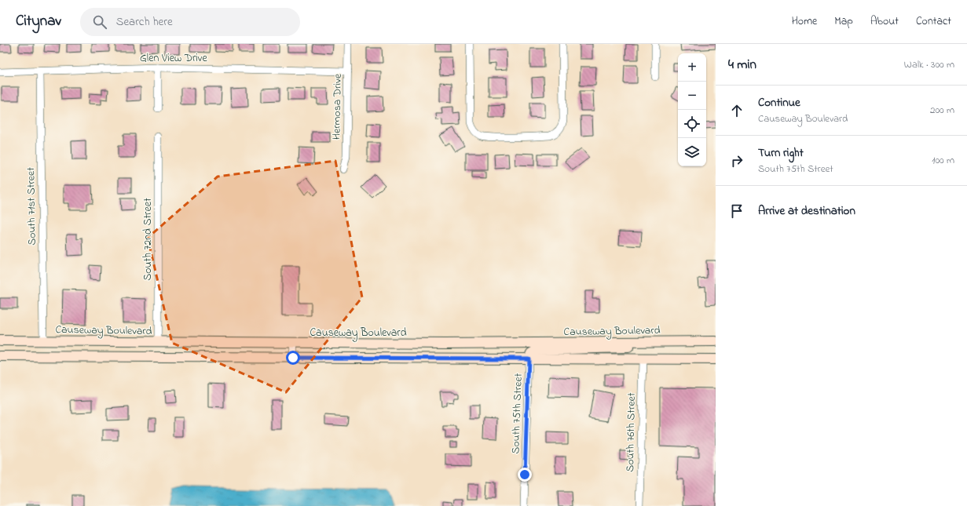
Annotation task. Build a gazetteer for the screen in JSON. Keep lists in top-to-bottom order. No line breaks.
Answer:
{"streets":{"main road":["Causeway Boulevard"],"street":["Glen View Drive","Hermosa Drive","South 71st Street","South 72nd Street","South 75th Street","South 76th Street"]},"crossings":[["Glen View Drive","Hermosa Drive"],["Glen View Drive","South 71st Street"],["South 71st Street","Causeway Boulevard"],["South 72nd Street","Causeway Boulevard"]],"page":{"header":"Citynav","search":"Search here","nav":["Home","Map","About","Contact"],"heading":["4 min","Walk · 300 m"],"map_buttons":["+","−"],"list":[["Continue","Causeway Boulevard","200 m"],["Turn right","South 75th Street","100 m"],"Arrive at destination"]}}
